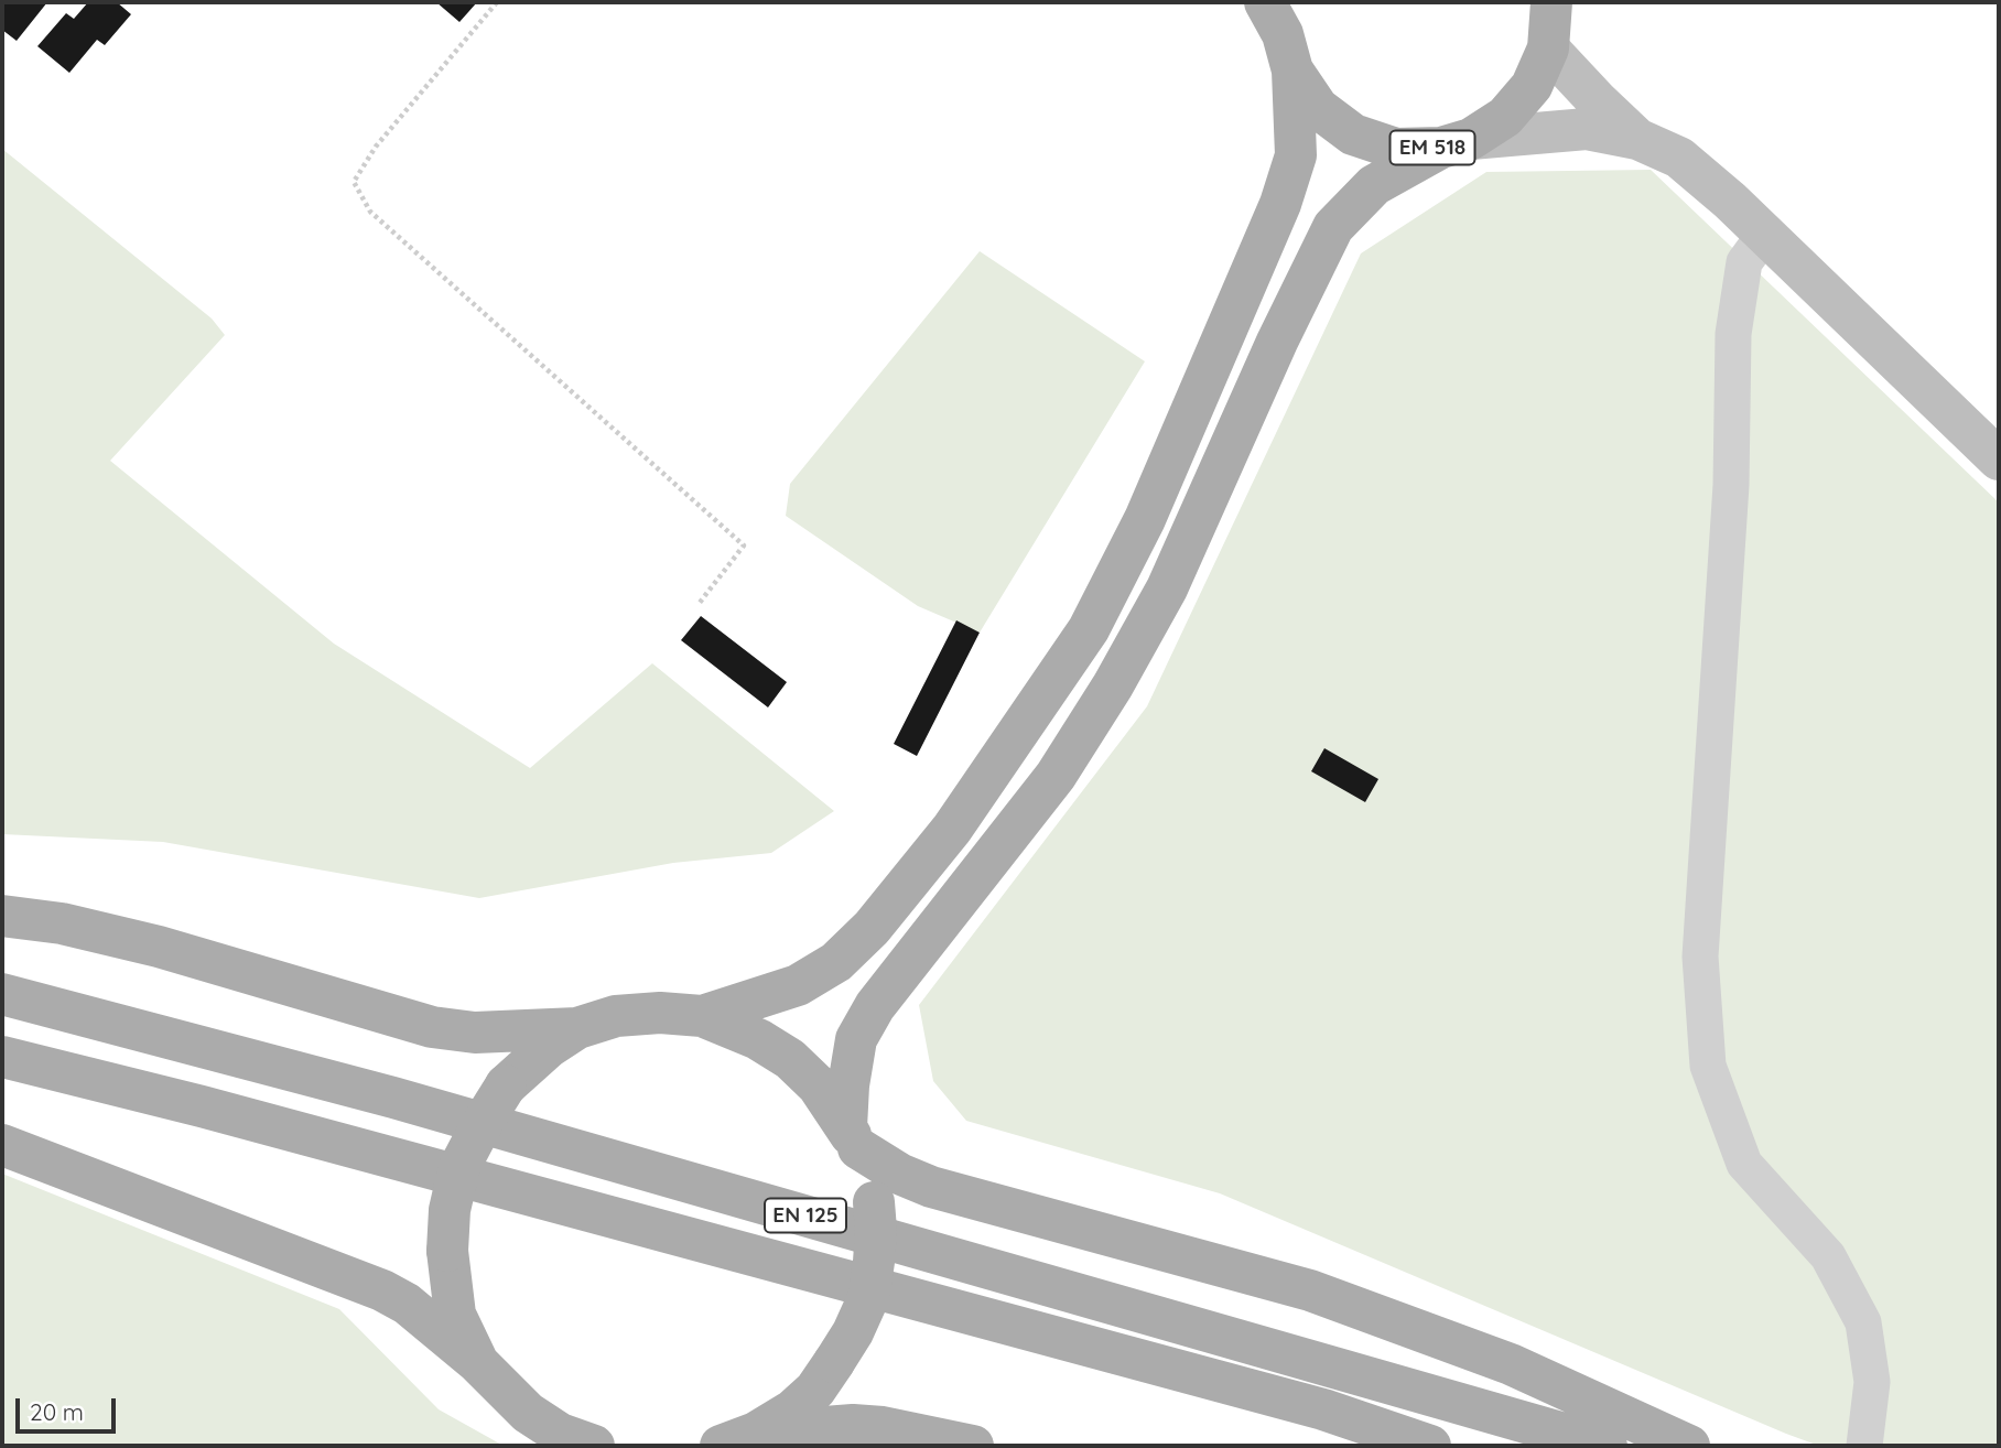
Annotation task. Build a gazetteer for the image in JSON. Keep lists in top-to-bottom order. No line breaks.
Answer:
{"streets":{"main road":["EM 518","EN 125"]},"scale_bar":"20 m"}
